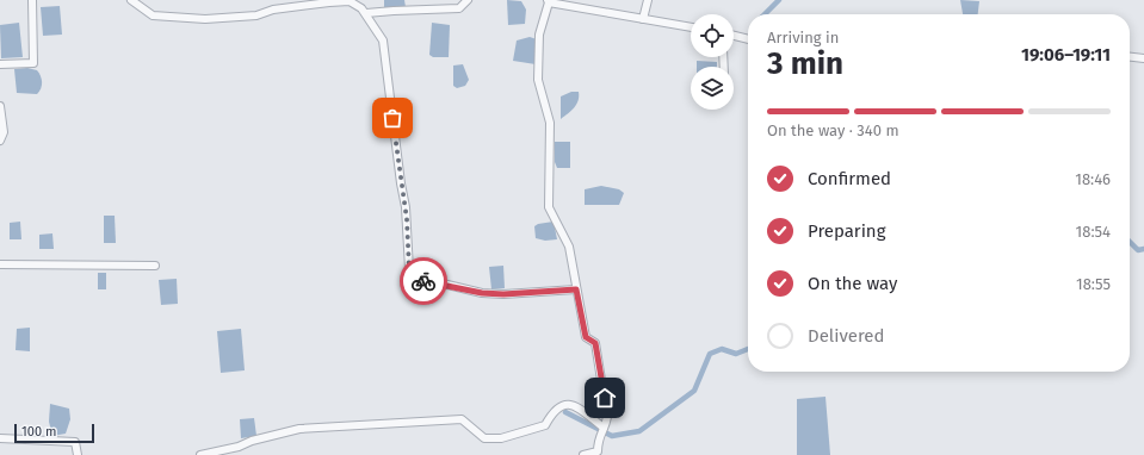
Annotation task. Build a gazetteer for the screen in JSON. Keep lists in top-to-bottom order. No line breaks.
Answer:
{"scale_bar":"100 m","page":{"heading":["3 min","Arriving in","19:06–19:11"],"bar":"On the way · 340 m","list":[["Confirmed","18:46"],["Preparing","18:54"],["On the way","18:55"],"Delivered"],"scale":"100 m"}}
